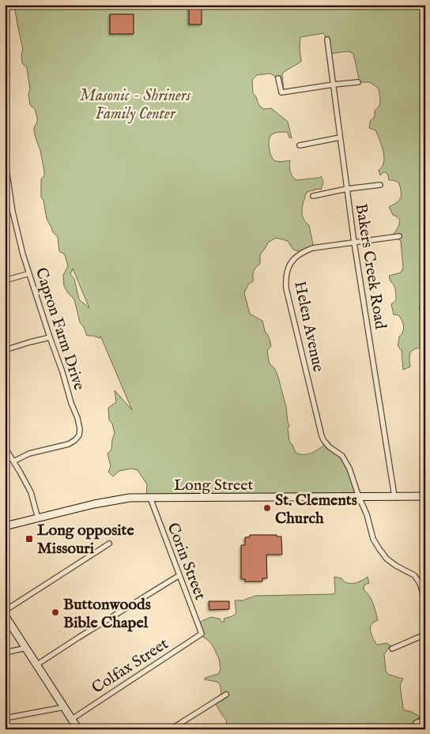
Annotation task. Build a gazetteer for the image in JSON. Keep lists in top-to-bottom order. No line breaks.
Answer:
{"streets":{"street":["Bakers Creek Road","Helen Avenue","Capron Farm Drive","Long Street","Corin Street","Colfax Street"]},"crossings":[["Bakers Creek Road","Helen Avenue"],["Bakers Creek Road","Long Street"],["Helen Avenue","Long Street"],["Long Street","Corin Street"],["Corin Street","Colfax Street"]],"parks":["Masonic - Shriners Family Center"],"places":{"other":["St. Clements Church","Buttonwoods Bible Chapel"],"transit":["Long opposite Missouri"]}}
